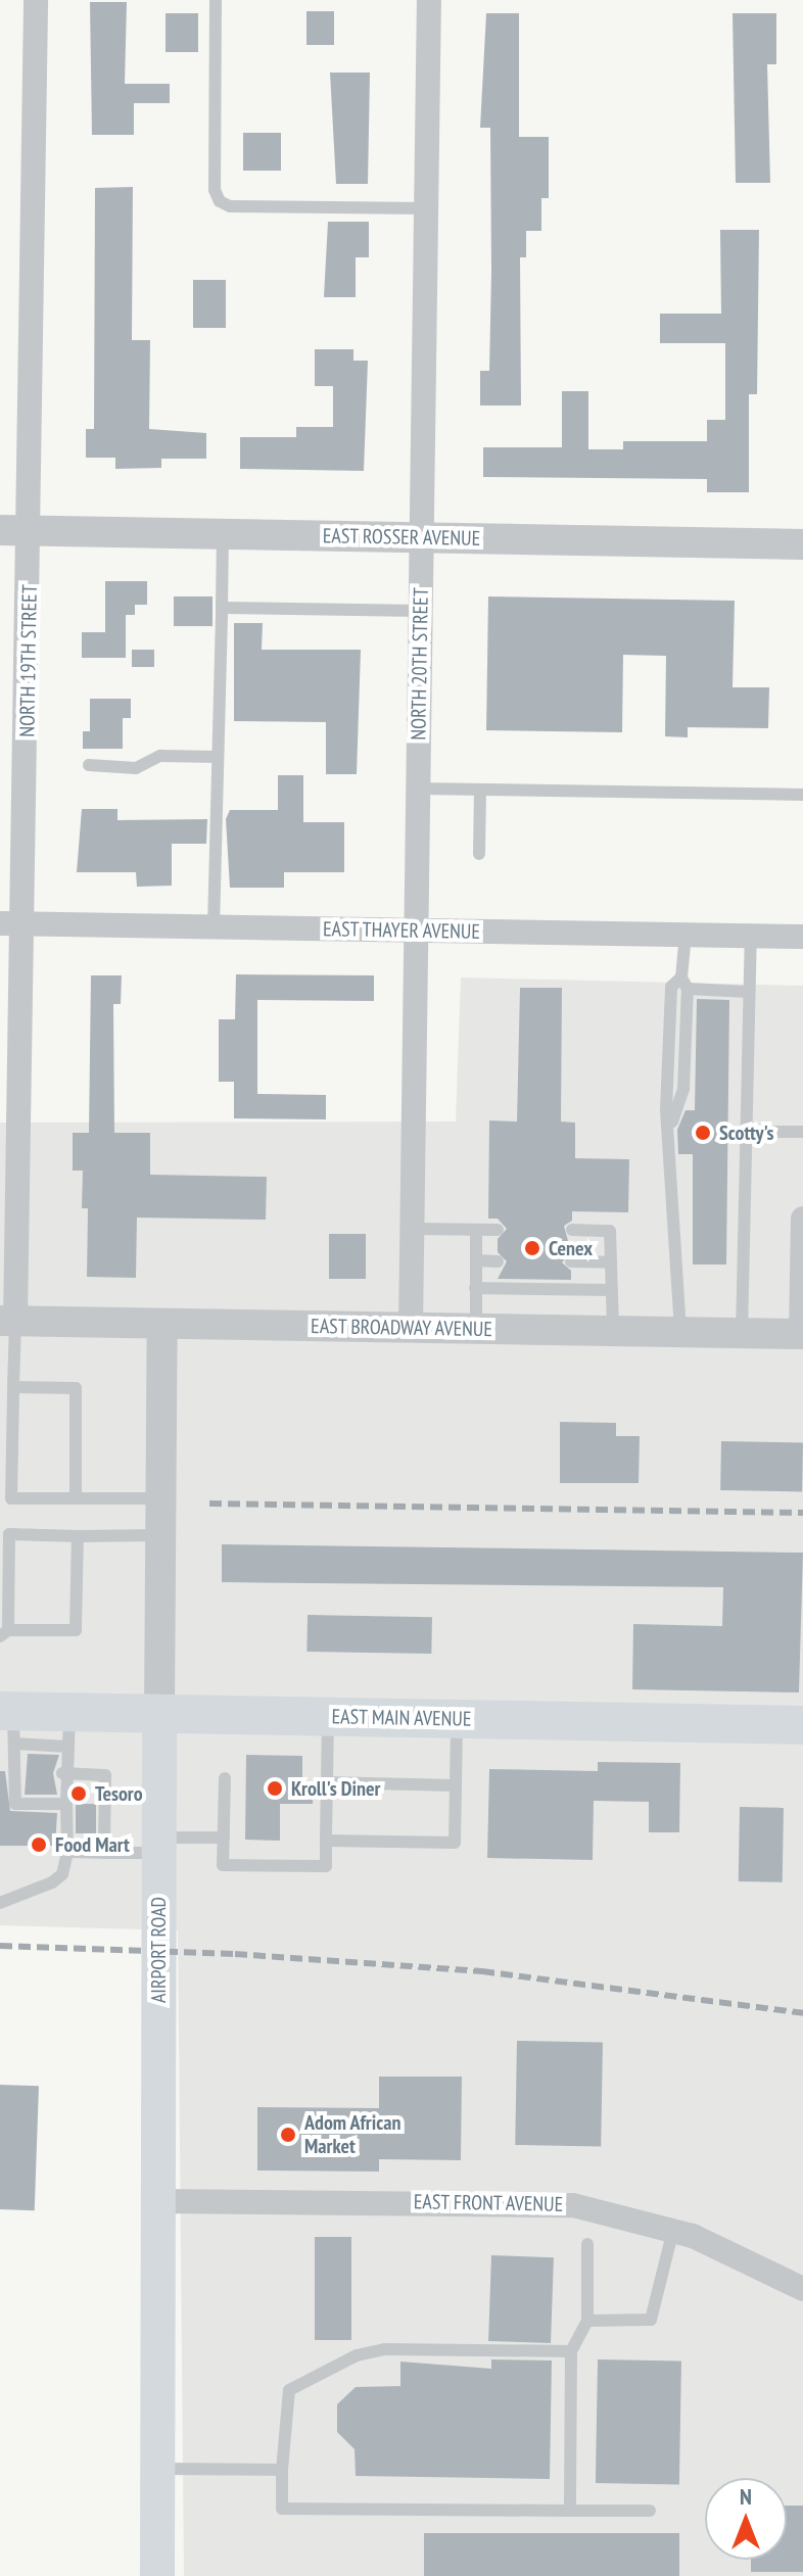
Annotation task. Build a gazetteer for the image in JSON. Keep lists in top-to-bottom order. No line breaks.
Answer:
{"streets":{"main road":["EAST MAIN AVENUE","AIRPORT ROAD"],"street":["EAST ROSSER AVENUE","NORTH 19TH STREET","NORTH 20TH STREET","EAST THAYER AVENUE","EAST BROADWAY AVENUE","EAST FRONT AVENUE"]},"crossings":[["EAST ROSSER AVENUE","NORTH 19TH STREET"],["EAST ROSSER AVENUE","NORTH 20TH STREET"],["NORTH 19TH STREET","EAST THAYER AVENUE"],["NORTH 19TH STREET","EAST BROADWAY AVENUE"],["NORTH 20TH STREET","EAST THAYER AVENUE"],["NORTH 20TH STREET","EAST BROADWAY AVENUE"],["EAST BROADWAY AVENUE","AIRPORT ROAD"],["EAST MAIN AVENUE","AIRPORT ROAD"],["AIRPORT ROAD","EAST FRONT AVENUE"]],"places":["Scotty's","Cenex","Kroll's Diner","Tesoro","Food Mart","Adom African Market"],"north":"top"}
